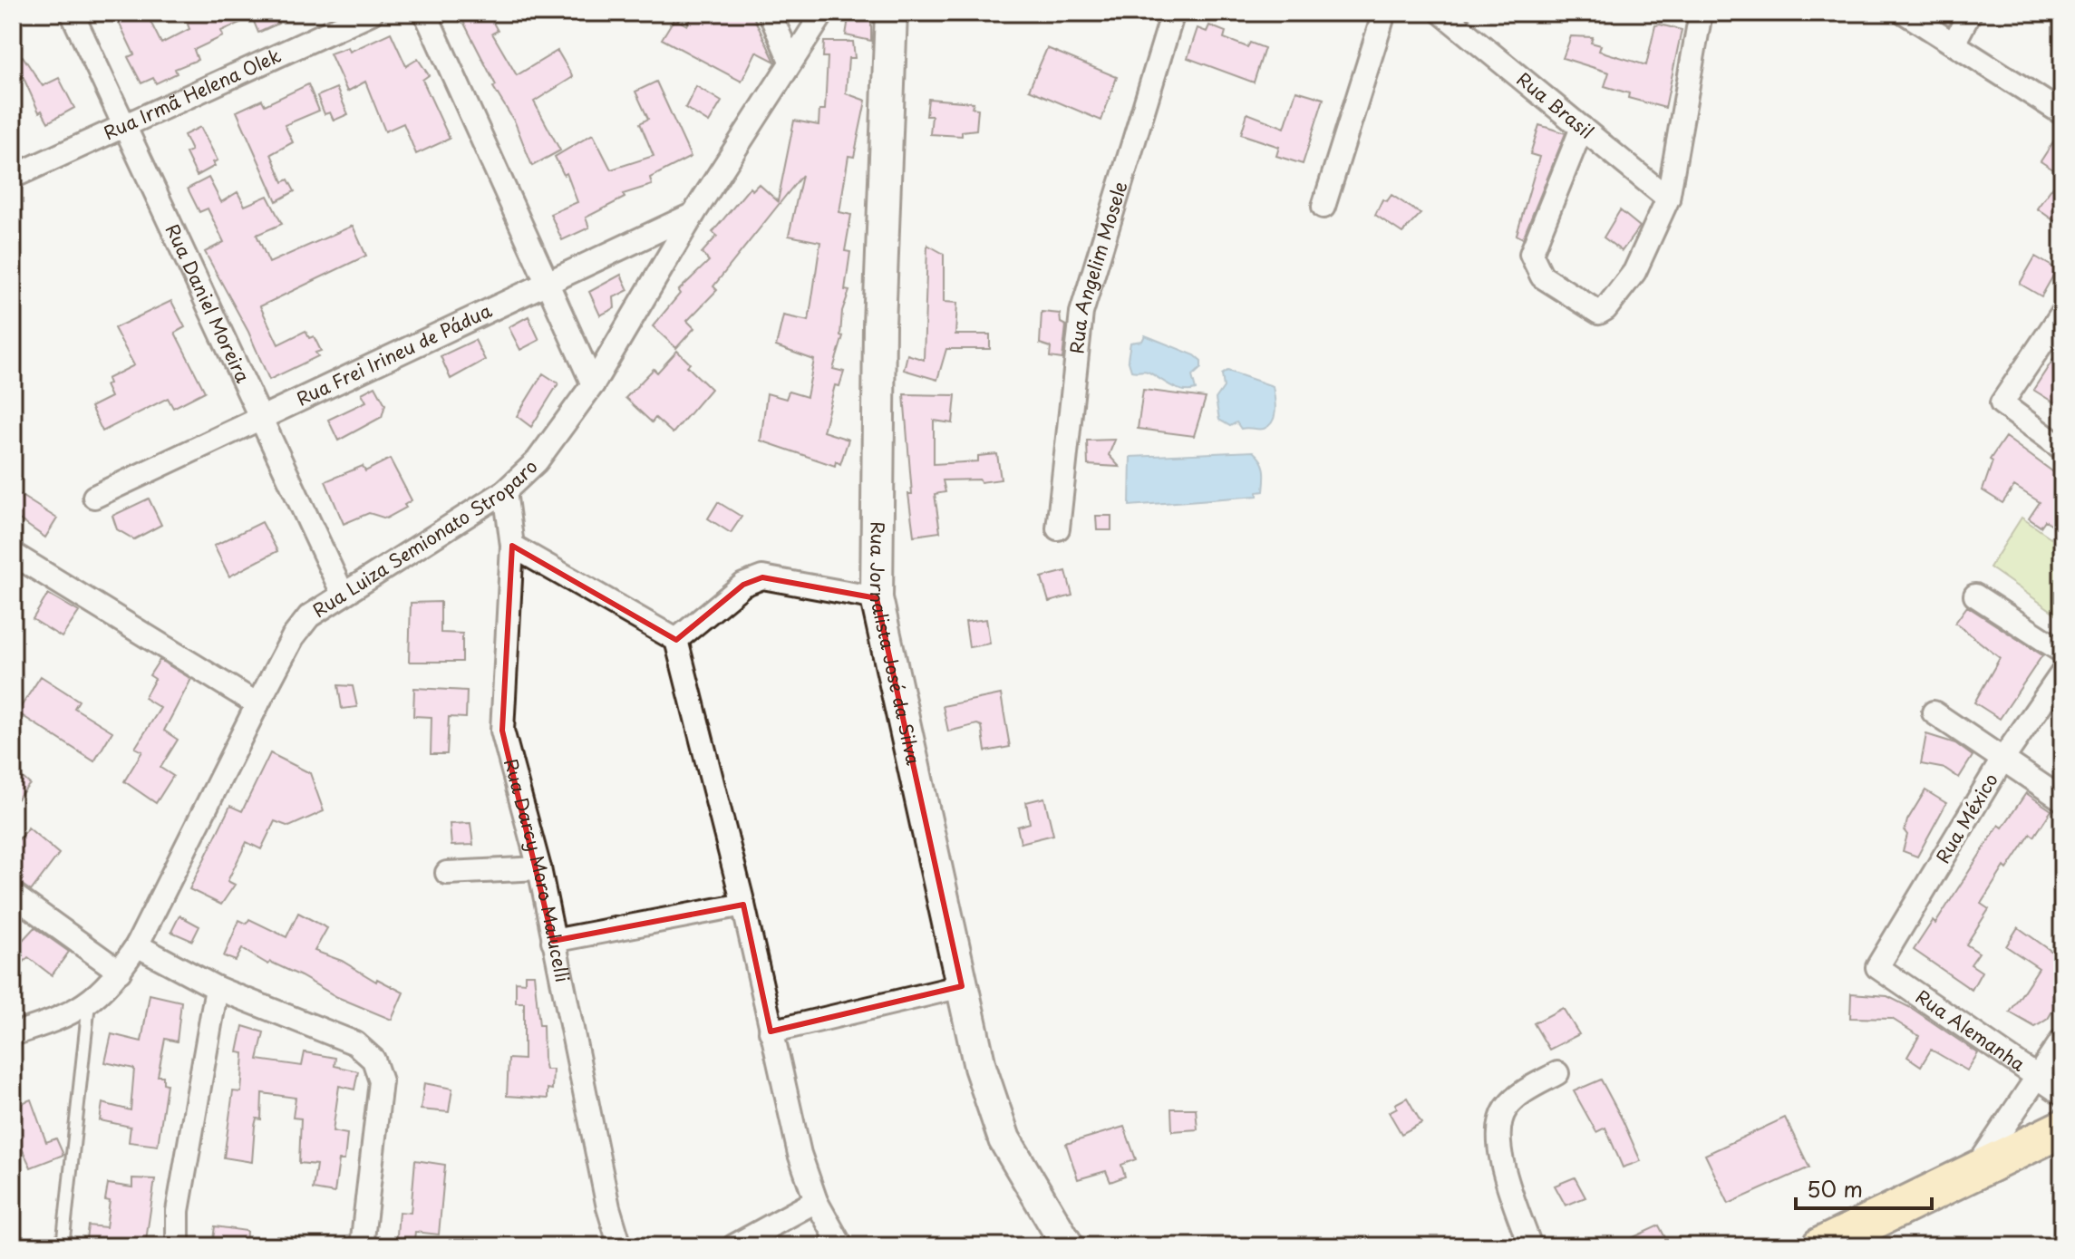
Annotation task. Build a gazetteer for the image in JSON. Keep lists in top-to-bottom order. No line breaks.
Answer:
{"streets":{"main road":["Rua Jornalista José da Silva"],"street":["Rua Irmã Helena Olek","Rua Brasil","Rua Angelim Mosele","Rua Daniel Moreira","Rua Frei Irineu de Pádua","Rua Luiza Semionato Stroparo","Rua México","Rua Darcy Moro Malucelli","Rua Alemanha"]},"crossings":[["Rua Irmã Helena Olek","Rua Daniel Moreira"],["Rua Daniel Moreira","Rua Frei Irineu de Pádua"],["Rua Daniel Moreira","Rua Luiza Semionato Stroparo"],["Rua Frei Irineu de Pádua","Rua Luiza Semionato Stroparo"],["Rua Luiza Semionato Stroparo","Rua Darcy Moro Malucelli"],["Rua México","Rua Alemanha"]],"scale_bar":"50 m"}
